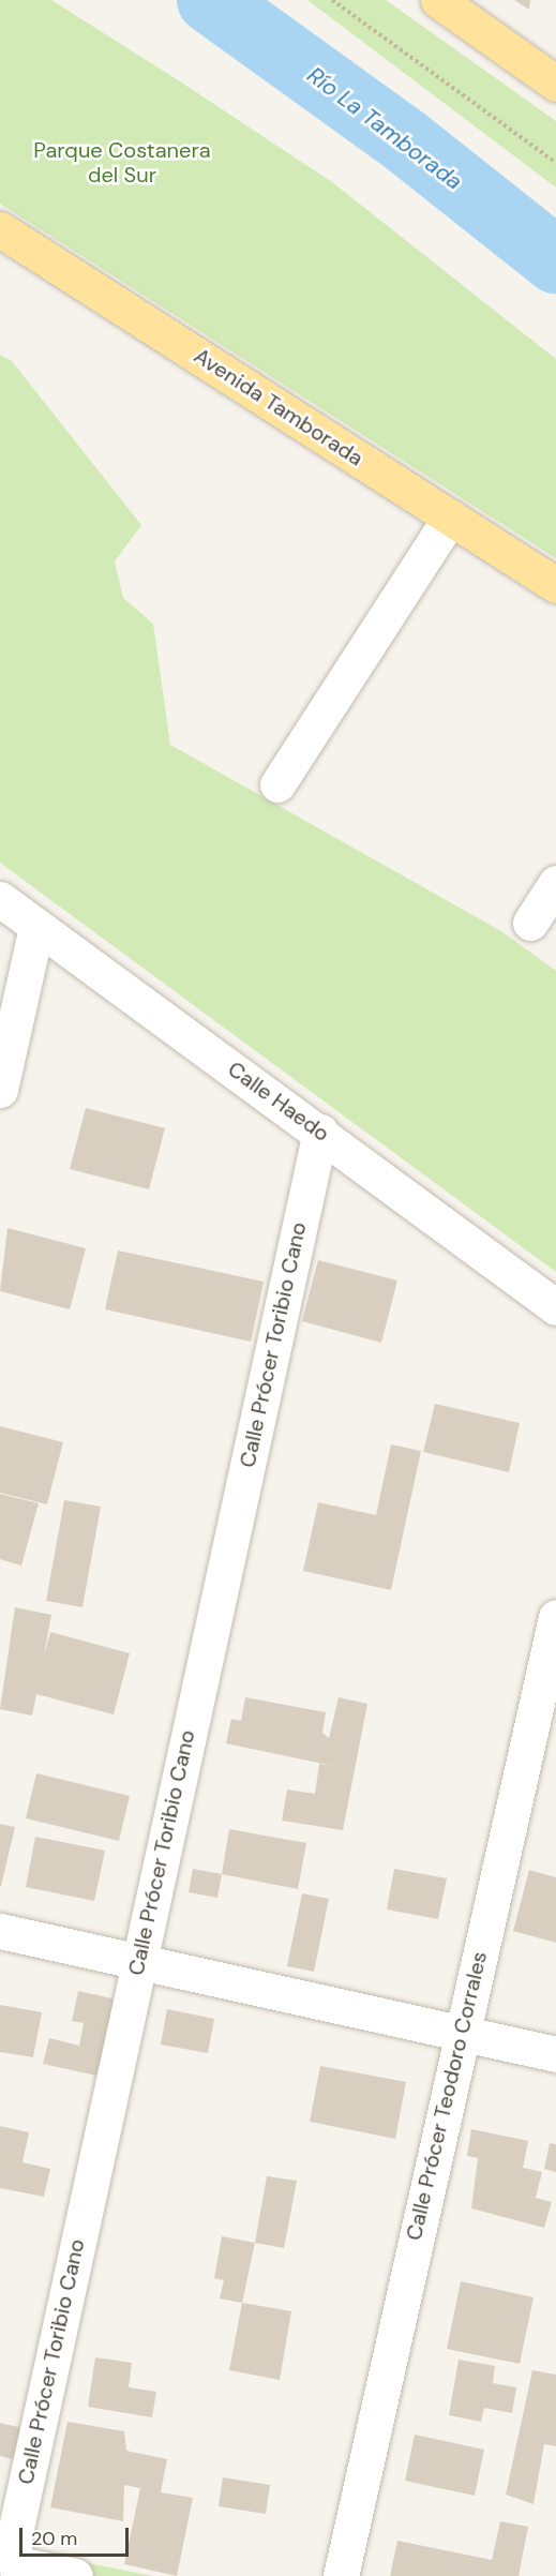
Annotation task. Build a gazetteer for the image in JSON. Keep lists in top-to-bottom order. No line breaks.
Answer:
{"streets":{"main road":["Avenida Tamborada"],"street":["Calle Haedo","Calle Prócer Toribio Cano","Calle Prócer Teodoro Corrales"]},"crossings":[["Calle Haedo","Calle Prócer Toribio Cano"]],"water":["Río La Tamborada"],"parks":["Parque Costanera del Sur"],"scale_bar":"20 m"}
